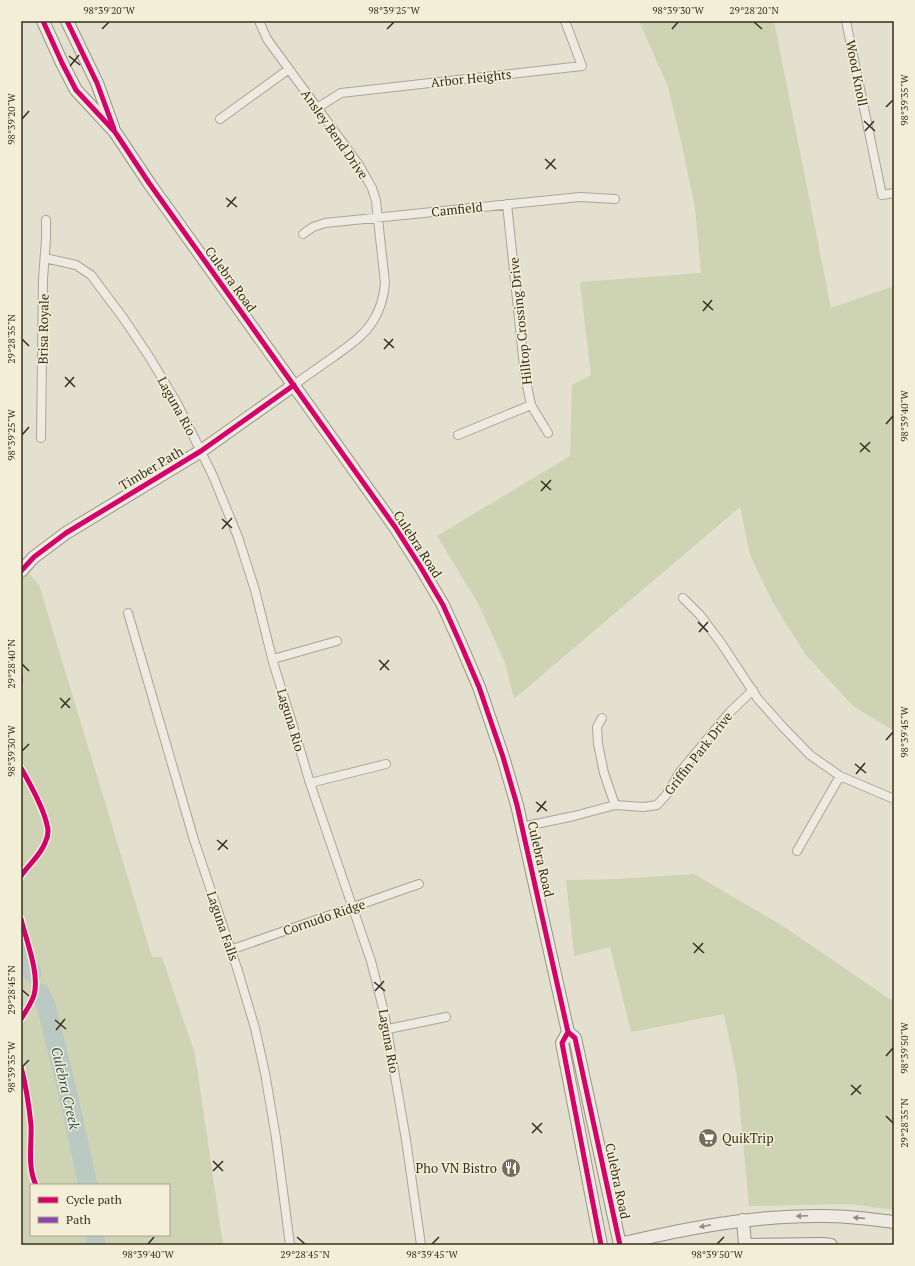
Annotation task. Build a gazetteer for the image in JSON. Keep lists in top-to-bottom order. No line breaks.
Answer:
{"streets":{"main road":["Culebra Road","Timber Path"],"street":["Wood Knoll","Arbor Heights","Ansley Bend Drive","Camfield","Hilltop Crossing Drive","Brisa Royale","Laguna Rio","Griffin Park Drive","Cornudo Ridge","Laguna Falls"]},"crossings":[["Arbor Heights","Ansley Bend Drive"],["Ansley Bend Drive","Camfield"],["Ansley Bend Drive","Culebra Road"],["Ansley Bend Drive","Timber Path"],["Camfield","Hilltop Crossing Drive"],["Culebra Road","Timber Path"],["Culebra Road","Griffin Park Drive"],["Brisa Royale","Laguna Rio"],["Laguna Rio","Timber Path"],["Laguna Rio","Cornudo Ridge"],["Cornudo Ridge","Laguna Falls"]],"water":["Culebra Creek"],"places":{"supermarket":["QuikTrip"],"restaurant":["Pho VN Bistro"]},"legend":["Cycle path","Path"],"coordinates":["98°39'20\"W","98°39'25\"W","98°39'30\"W","29°28'20\"N","98°39'35\"W","29°28'35\"N","98°39'40\"W","29°28'40\"N","98°39'45\"W","29°28'45\"N","98°39'50\"W"]}
